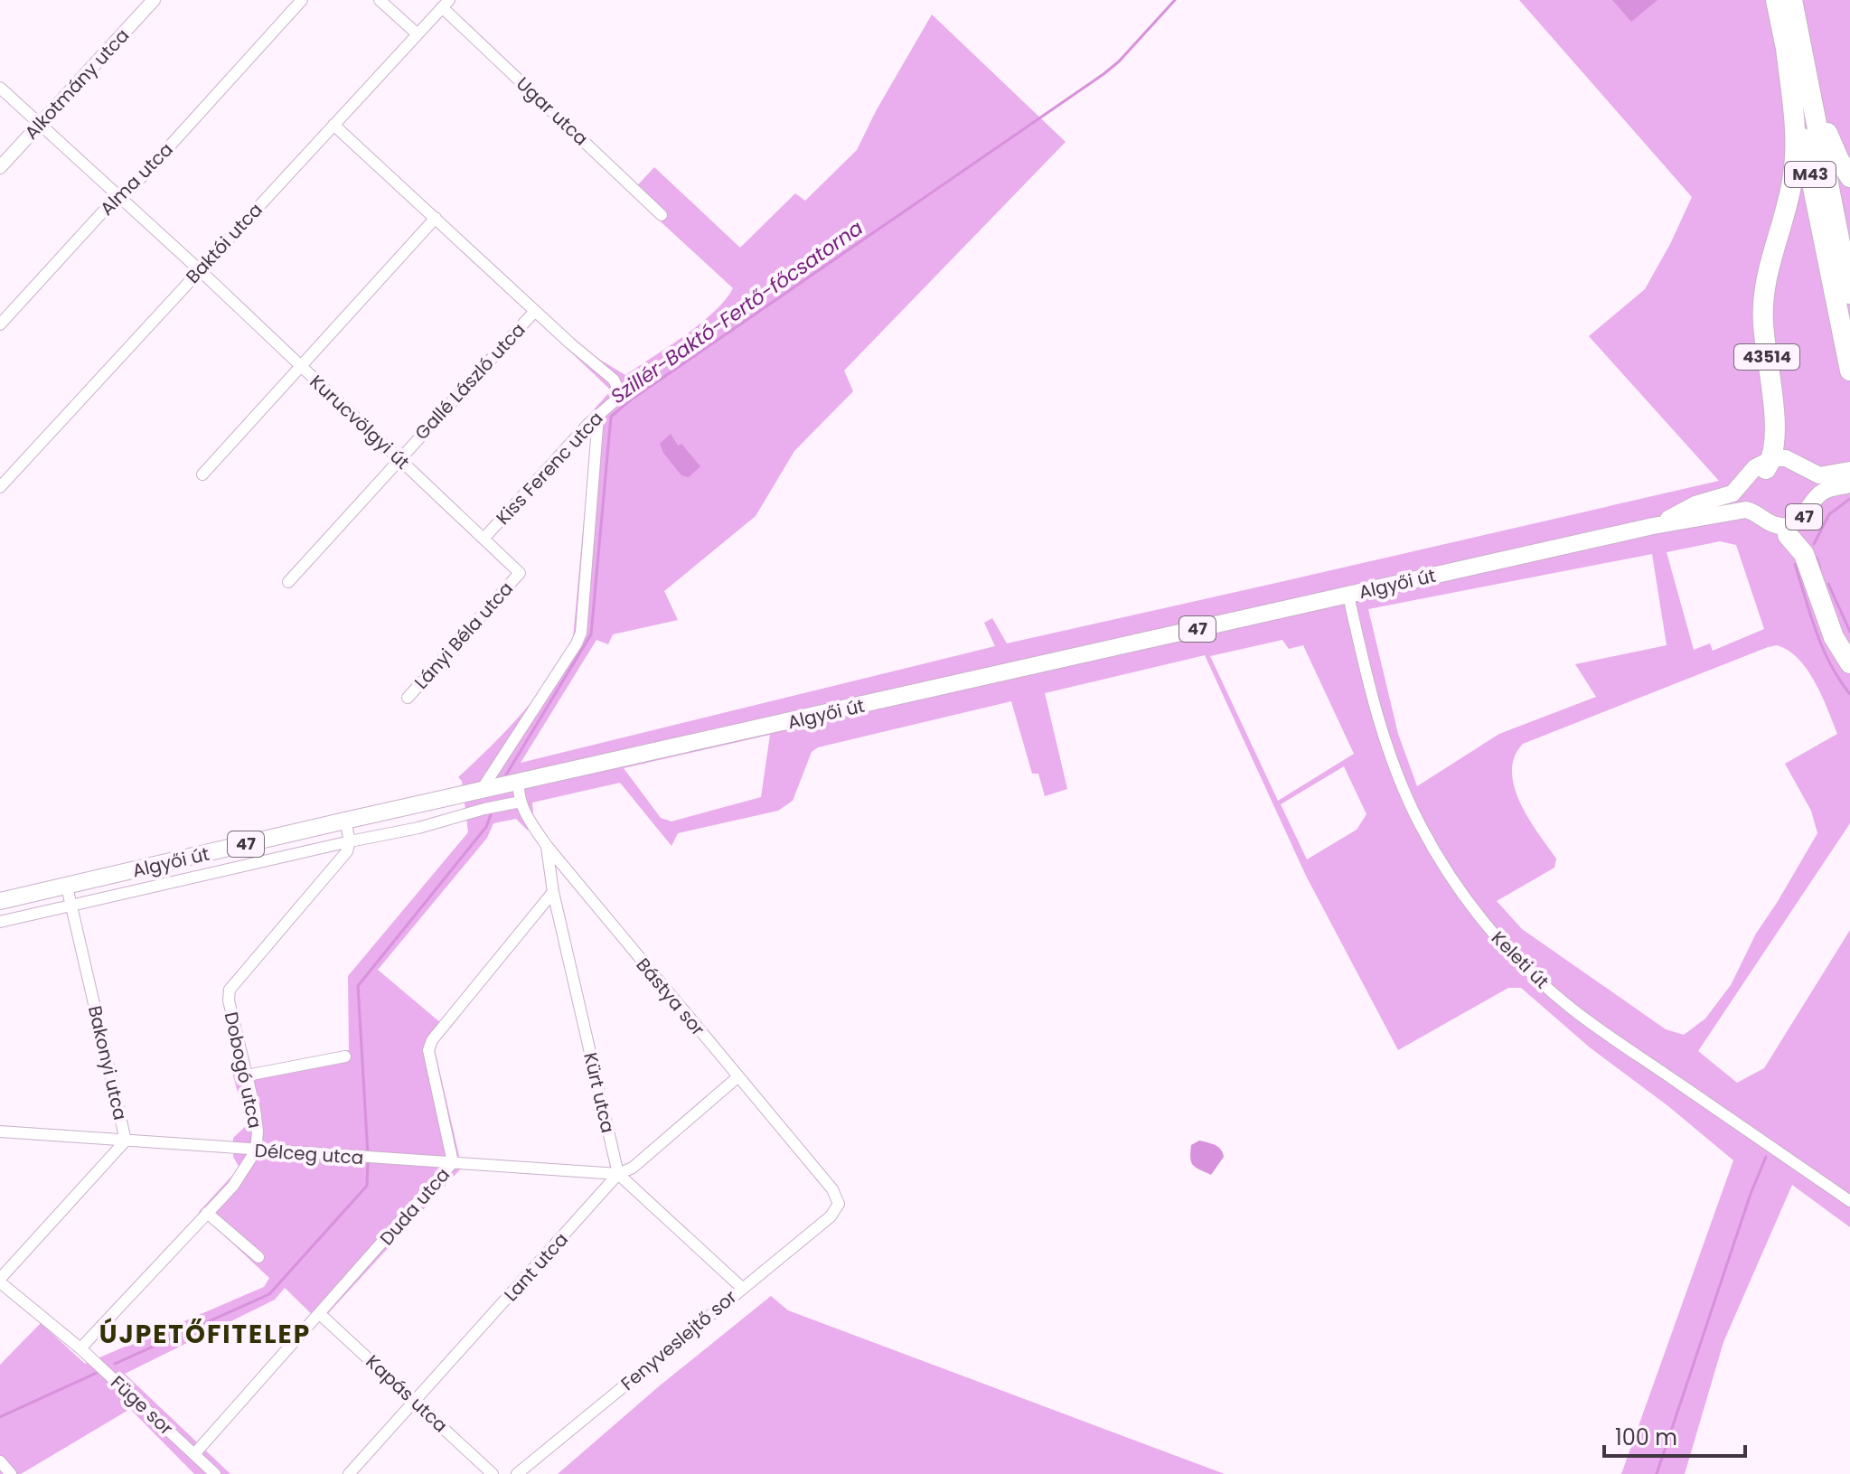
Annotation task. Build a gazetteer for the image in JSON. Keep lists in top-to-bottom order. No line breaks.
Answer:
{"streets":{"highway":["M43","43514"],"main road":["47","Algyői út"],"street":["Alkotmány utca","Ugar utca","Alma utca","Baktói utca","Gallé László utca","Kurucvölgyi út","Kiss Ferenc utca","Lányi Béla utca","Keleti út","Bástya sor","Bakonyi utca","Dobogó utca","Kürt utca","Délceg utca","Duda utca","Lant utca","Fenyveslejtő sor","Kapás utca","Füge sor"]},"crossings":[["Alkotmány utca","Kurucvölgyi út"],["Ugar utca","Baktói utca"],["M43","43514"],["Alma utca","Kurucvölgyi út"],["Baktói utca","Kurucvölgyi út"],["43514","47"],["Gallé László utca","Kurucvölgyi út"],["Gallé László utca","Kiss Ferenc utca"],["Kurucvölgyi út","Kiss Ferenc utca"],["Kurucvölgyi út","Lányi Béla utca"],["47","Algyői út"],["Algyői út","Keleti út"],["Algyői út","Bástya sor"],["Algyői út","Bakonyi utca"],["Algyői út","Dobogó utca"],["Bástya sor","Kürt utca"],["Bástya sor","Duda utca"],["Bástya sor","Lant utca"],["Bástya sor","Fenyveslejtő sor"],["Bakonyi utca","Délceg utca"],["Bakonyi utca","Füge sor"],["Dobogó utca","Délceg utca"],["Dobogó utca","Füge sor"],["Kürt utca","Délceg utca"],["Kürt utca","Duda utca"],["Kürt utca","Lant utca"],["Délceg utca","Duda utca"],["Délceg utca","Lant utca"],["Duda utca","Kapás utca"],["Duda utca","Füge sor"],["Lant utca","Kapás utca"]],"districts":["ÚJPETŐFITELEP"],"water":["Szillér-Baktó-Fertő-főcsatorna"],"scale_bar":"100 m"}
